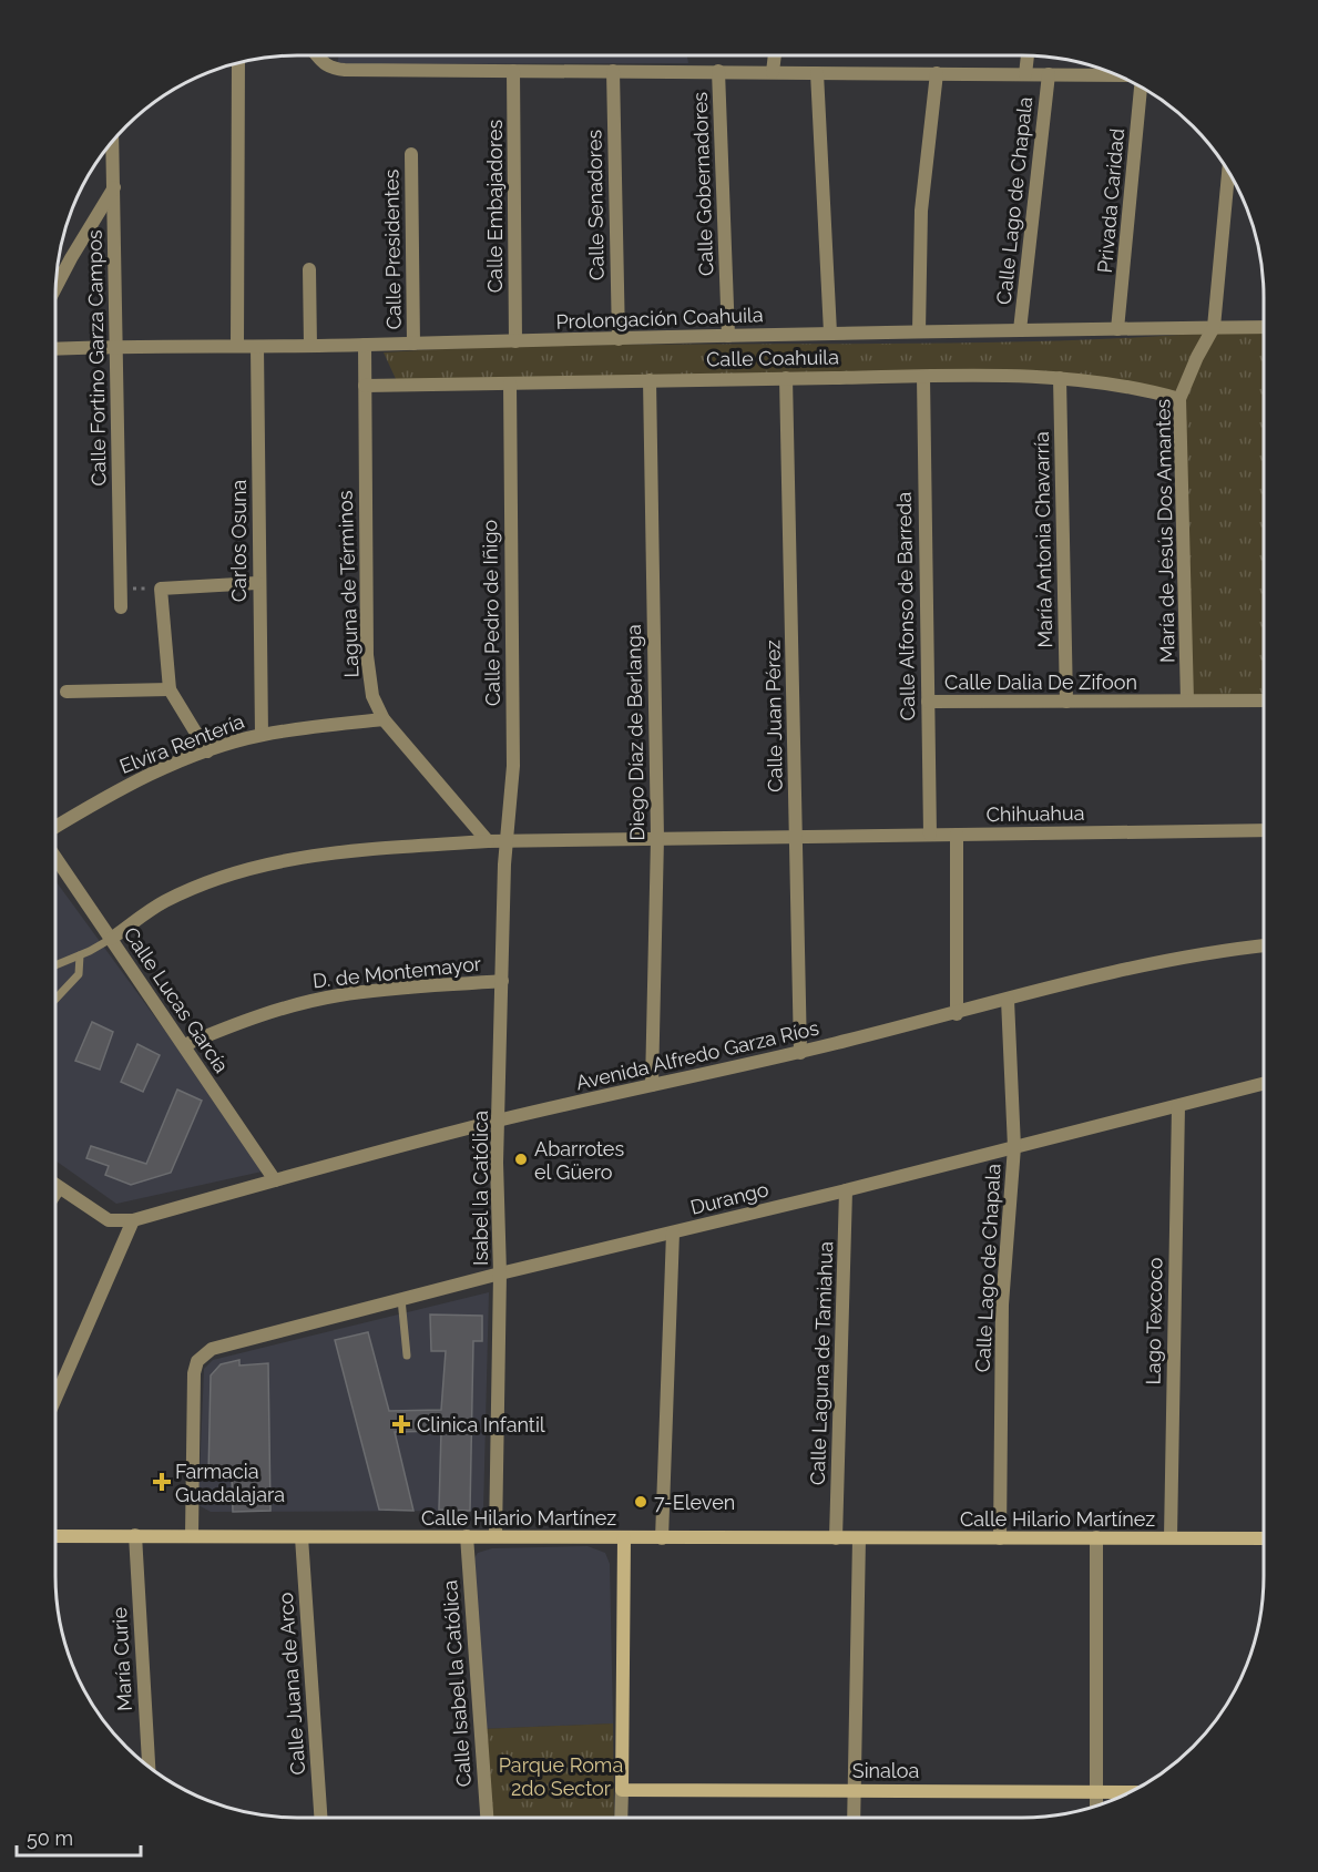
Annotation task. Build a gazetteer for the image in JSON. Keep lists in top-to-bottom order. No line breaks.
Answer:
{"streets":{"street":["Calle Gobernadores","Calle Lago de Chapala","Privada Caridad","Calle Senadores","Calle Embajadores","Calle Presidentes","Prolongación Coahuila","Calle Fortino Garza Campos","Calle Coahuila","María de Jesús Dos Amantes","María Antonia Chavarría","Carlos Osuna","Laguna de Términos","Calle Alfonso de Barreda","Calle Pedro de Iñigo","Calle Dalia De Zifoon","Calle Juan Pérez","Diego Díaz de Berlanga","Elvira Rentería","Chihuahua","D. de Montemayor","Calle Lucas García","Avenida Alfredo Garza Ríos","Isabel la Católica","Durango","Lago Texcoco","Calle Laguna de Tamiahua","Calle Hilario Martínez","María Curie","Calle Juana de Arco","Calle Isabel la Católica","Sinaloa"]},"crossings":[["Calle Gobernadores","Prolongación Coahuila"],["Calle Lago de Chapala","Prolongación Coahuila"],["Calle Lago de Chapala","Avenida Alfredo Garza Ríos"],["Calle Lago de Chapala","Durango"],["Calle Lago de Chapala","Calle Hilario Martínez"],["Privada Caridad","Prolongación Coahuila"],["Calle Senadores","Prolongación Coahuila"],["Calle Embajadores","Prolongación Coahuila"],["Calle Presidentes","Prolongación Coahuila"],["Prolongación Coahuila","Calle Fortino Garza Campos"],["Prolongación Coahuila","María de Jesús Dos Amantes"],["Prolongación Coahuila","Carlos Osuna"],["Prolongación Coahuila","Laguna de Términos"],["Calle Coahuila","María de Jesús Dos Amantes"],["Calle Coahuila","María Antonia Chavarría"],["Calle Coahuila","Laguna de Términos"],["Calle Coahuila","Calle Alfonso de Barreda"],["Calle Coahuila","Calle Pedro de Iñigo"],["Calle Coahuila","Calle Juan Pérez"],["Calle Coahuila","Diego Díaz de Berlanga"],["María de Jesús Dos Amantes","Calle Dalia De Zifoon"],["María Antonia Chavarría","Calle Dalia De Zifoon"],["Carlos Osuna","Elvira Rentería"],["Laguna de Términos","Elvira Rentería"],["Calle Alfonso de Barreda","Calle Dalia De Zifoon"],["Calle Alfonso de Barreda","Chihuahua"],["Calle Pedro de Iñigo","Chihuahua"],["Calle Pedro de Iñigo","Isabel la Católica"],["Calle Juan Pérez","Chihuahua"],["Calle Juan Pérez","Avenida Alfredo Garza Ríos"],["Diego Díaz de Berlanga","Chihuahua"],["Diego Díaz de Berlanga","Avenida Alfredo Garza Ríos"],["Chihuahua","Isabel la Católica"],["D. de Montemayor","Calle Lucas García"],["D. de Montemayor","Isabel la Católica"],["Calle Lucas García","Avenida Alfredo Garza Ríos"],["Avenida Alfredo Garza Ríos","Isabel la Católica"],["Isabel la Católica","Durango"],["Isabel la Católica","Calle Hilario Martínez"],["Durango","Lago Texcoco"],["Durango","Calle Laguna de Tamiahua"],["Durango","Calle Hilario Martínez"],["Lago Texcoco","Calle Hilario Martínez"],["Calle Laguna de Tamiahua","Calle Hilario Martínez"],["Calle Hilario Martínez","María Curie"],["Calle Hilario Martínez","Calle Juana de Arco"],["Calle Hilario Martínez","Calle Isabel la Católica"]],"parks":["Parque Roma 2do Sector"],"places":{"other":["Abarrotes el Güero","7-Eleven"],"health":["Clinica Infantil","Farmacia Guadalajara"]},"scale_bar":"50 m"}
